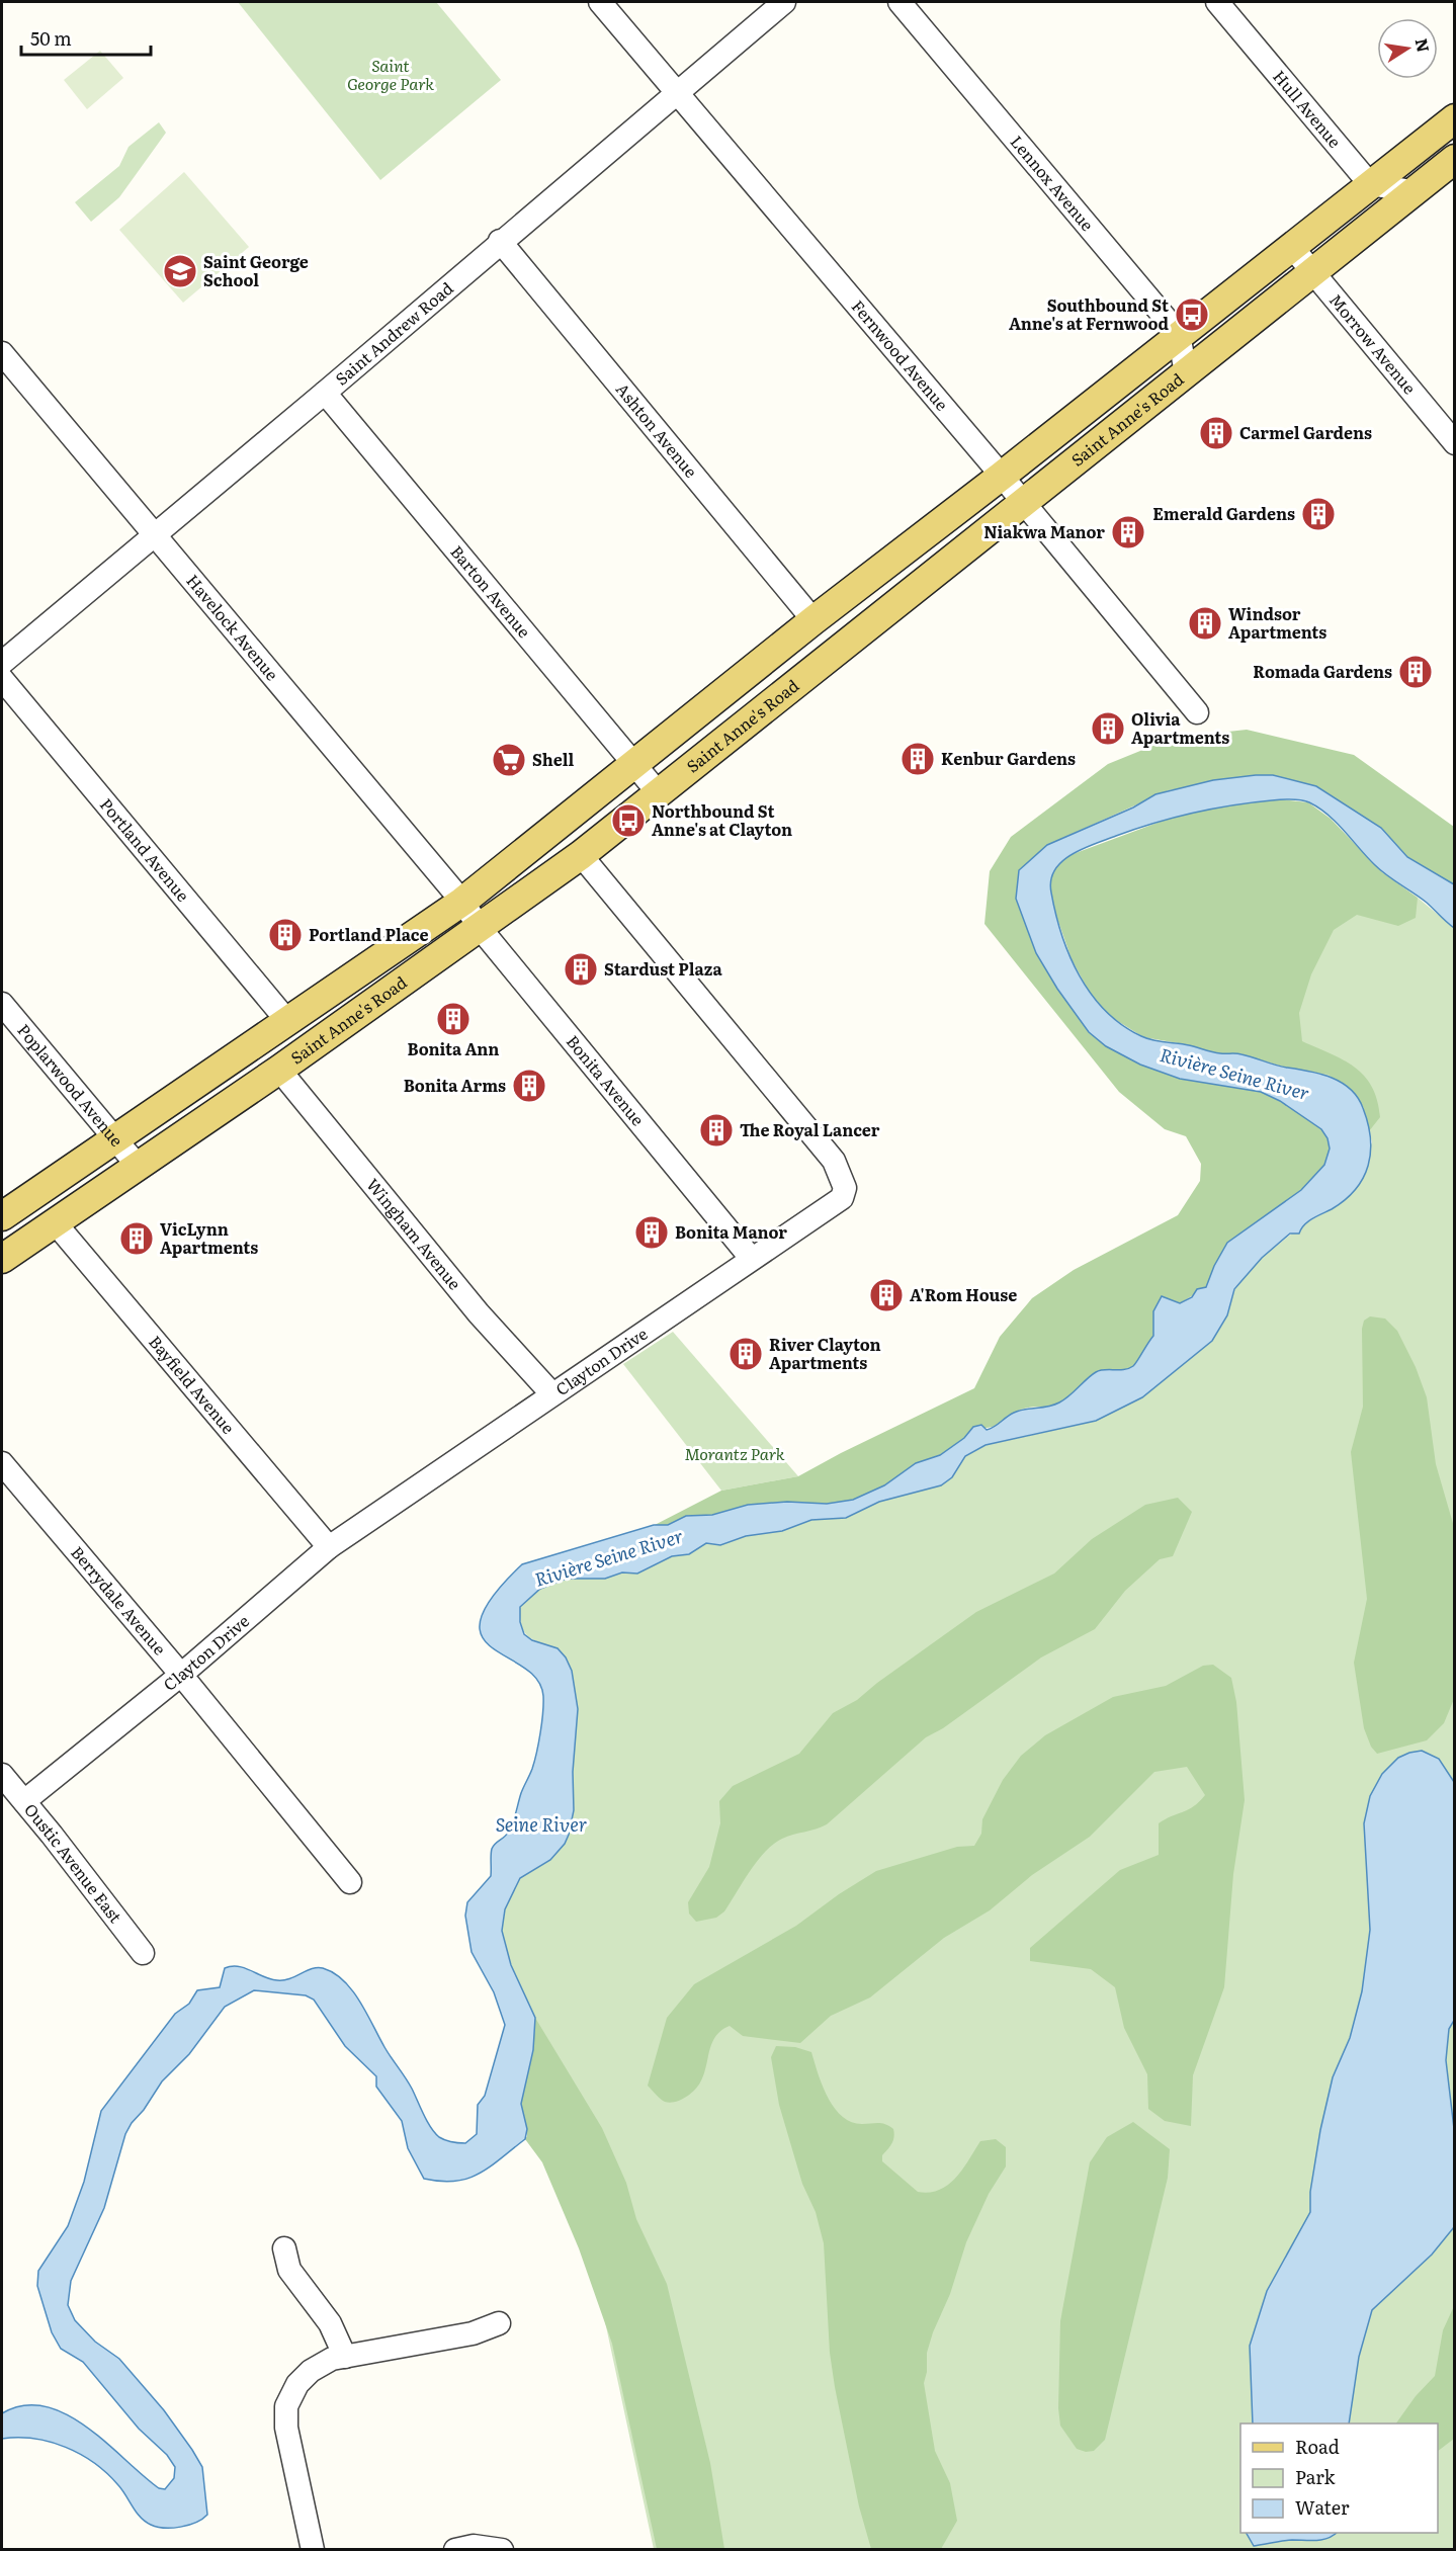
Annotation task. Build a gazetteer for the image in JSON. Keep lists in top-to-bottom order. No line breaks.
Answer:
{"streets":{"main road":["Saint Anne's Road"],"street":["Hull Avenue","Lennox Avenue","Saint Andrew Road","Morrow Avenue","Fernwood Avenue","Ashton Avenue","Barton Avenue","Havelock Avenue","Portland Avenue","Bonita Avenue","Poplarwood Avenue","Wingham Avenue","Clayton Drive","Bayfield Avenue","Berrydale Avenue","Oustic Avenue East"]},"crossings":[["Hull Avenue","Saint Anne's Road"],["Lennox Avenue","Saint Anne's Road"],["Saint Andrew Road","Fernwood Avenue"],["Saint Andrew Road","Ashton Avenue"],["Saint Andrew Road","Barton Avenue"],["Saint Andrew Road","Havelock Avenue"],["Morrow Avenue","Saint Anne's Road"],["Fernwood Avenue","Saint Anne's Road"],["Saint Anne's Road","Ashton Avenue"],["Saint Anne's Road","Barton Avenue"],["Saint Anne's Road","Havelock Avenue"],["Saint Anne's Road","Portland Avenue"],["Saint Anne's Road","Bonita Avenue"],["Saint Anne's Road","Poplarwood Avenue"],["Saint Anne's Road","Wingham Avenue"],["Saint Anne's Road","Clayton Drive"],["Saint Anne's Road","Bayfield Avenue"],["Havelock Avenue","Bonita Avenue"],["Bonita Avenue","Clayton Drive"],["Wingham Avenue","Clayton Drive"],["Clayton Drive","Bayfield Avenue"],["Clayton Drive","Berrydale Avenue"],["Clayton Drive","Oustic Avenue East"]],"water":["Rivière Seine River","Seine River"],"parks":["Saint George Park","Morantz Park"],"places":{"school or university":["Saint George School"],"bus stop":["Southbound St Anne's at Fernwood","Northbound St Anne's at Clayton"],"building":["Carmel Gardens","Emerald Gardens","Niakwa Manor","Windsor Apartments","Romada Gardens","Olivia Apartments","Kenbur Gardens","Portland Place","Stardust Plaza","Bonita Ann","Bonita Arms","The Royal Lancer","Bonita Manor","VicLynn Apartments","A'Rom House","River Clayton Apartments"],"supermarket":["Shell"]},"legend":["Road","Park","Water"],"scale_bar":"50 m","north":"right"}
